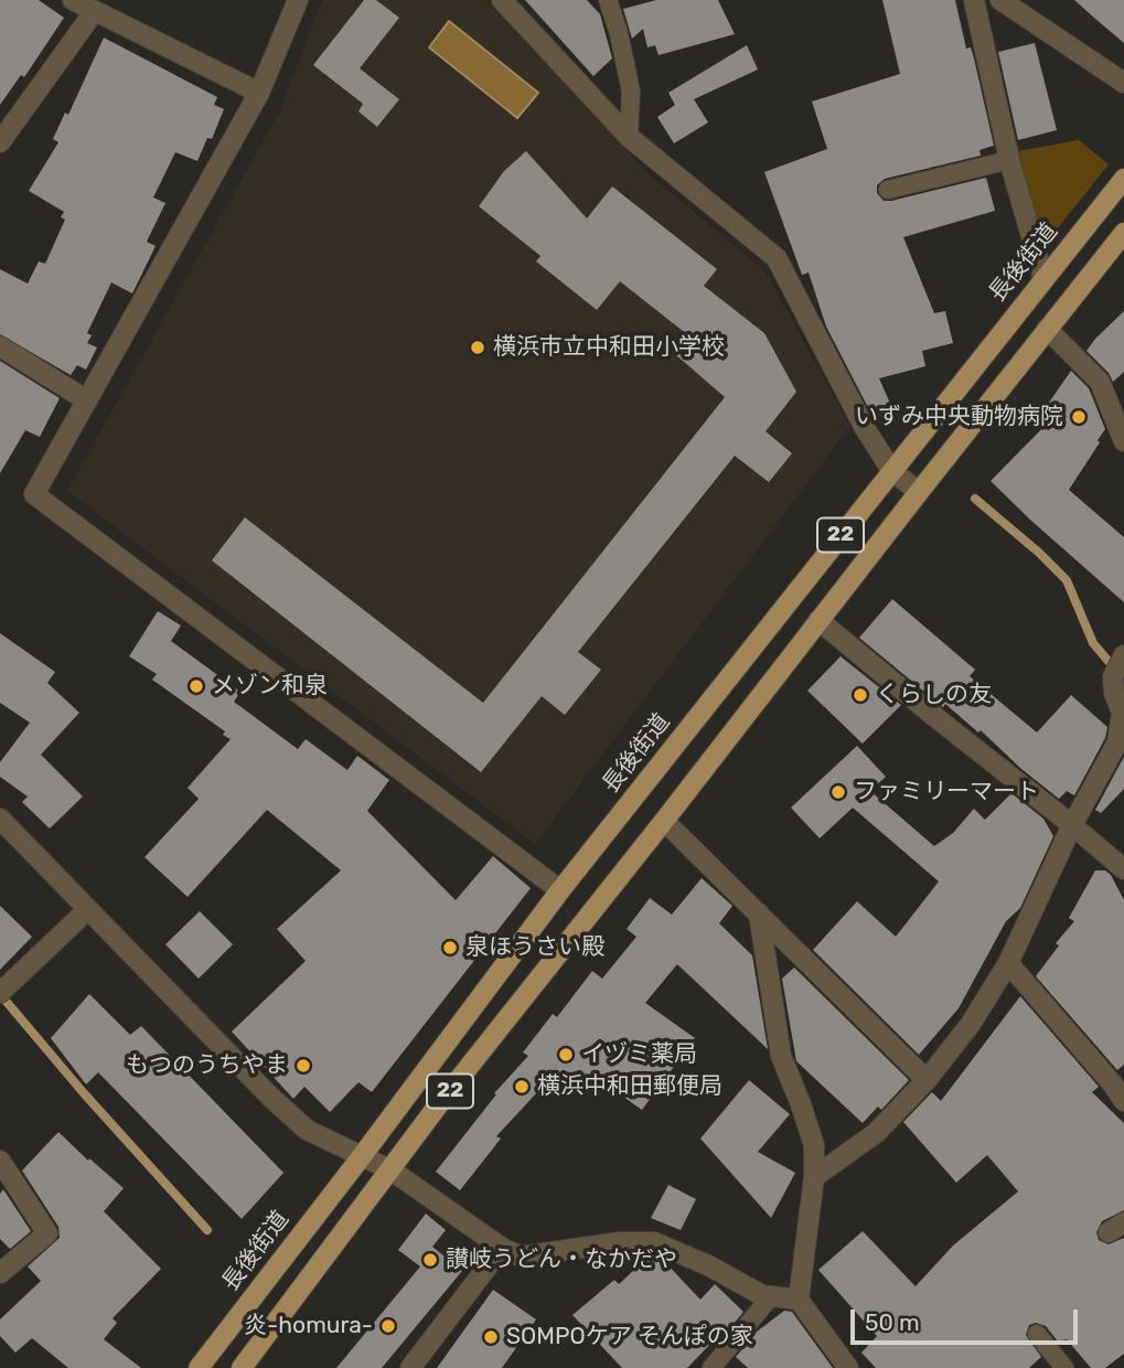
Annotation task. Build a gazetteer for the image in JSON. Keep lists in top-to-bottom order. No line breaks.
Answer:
{"streets":{"main road":["長後街道","22"]},"places":["横浜市立中和田小学校","いずみ中央動物病院","メゾン和泉","くらしの友","ファミリーマート","泉ほうさい殿","イヅミ薬局","もつのうちやま","横浜中和田郵便局","讃岐うどん・なかだや","炎-homura-","SOMPOケア そんぽの家"],"scale_bar":"50 m"}
